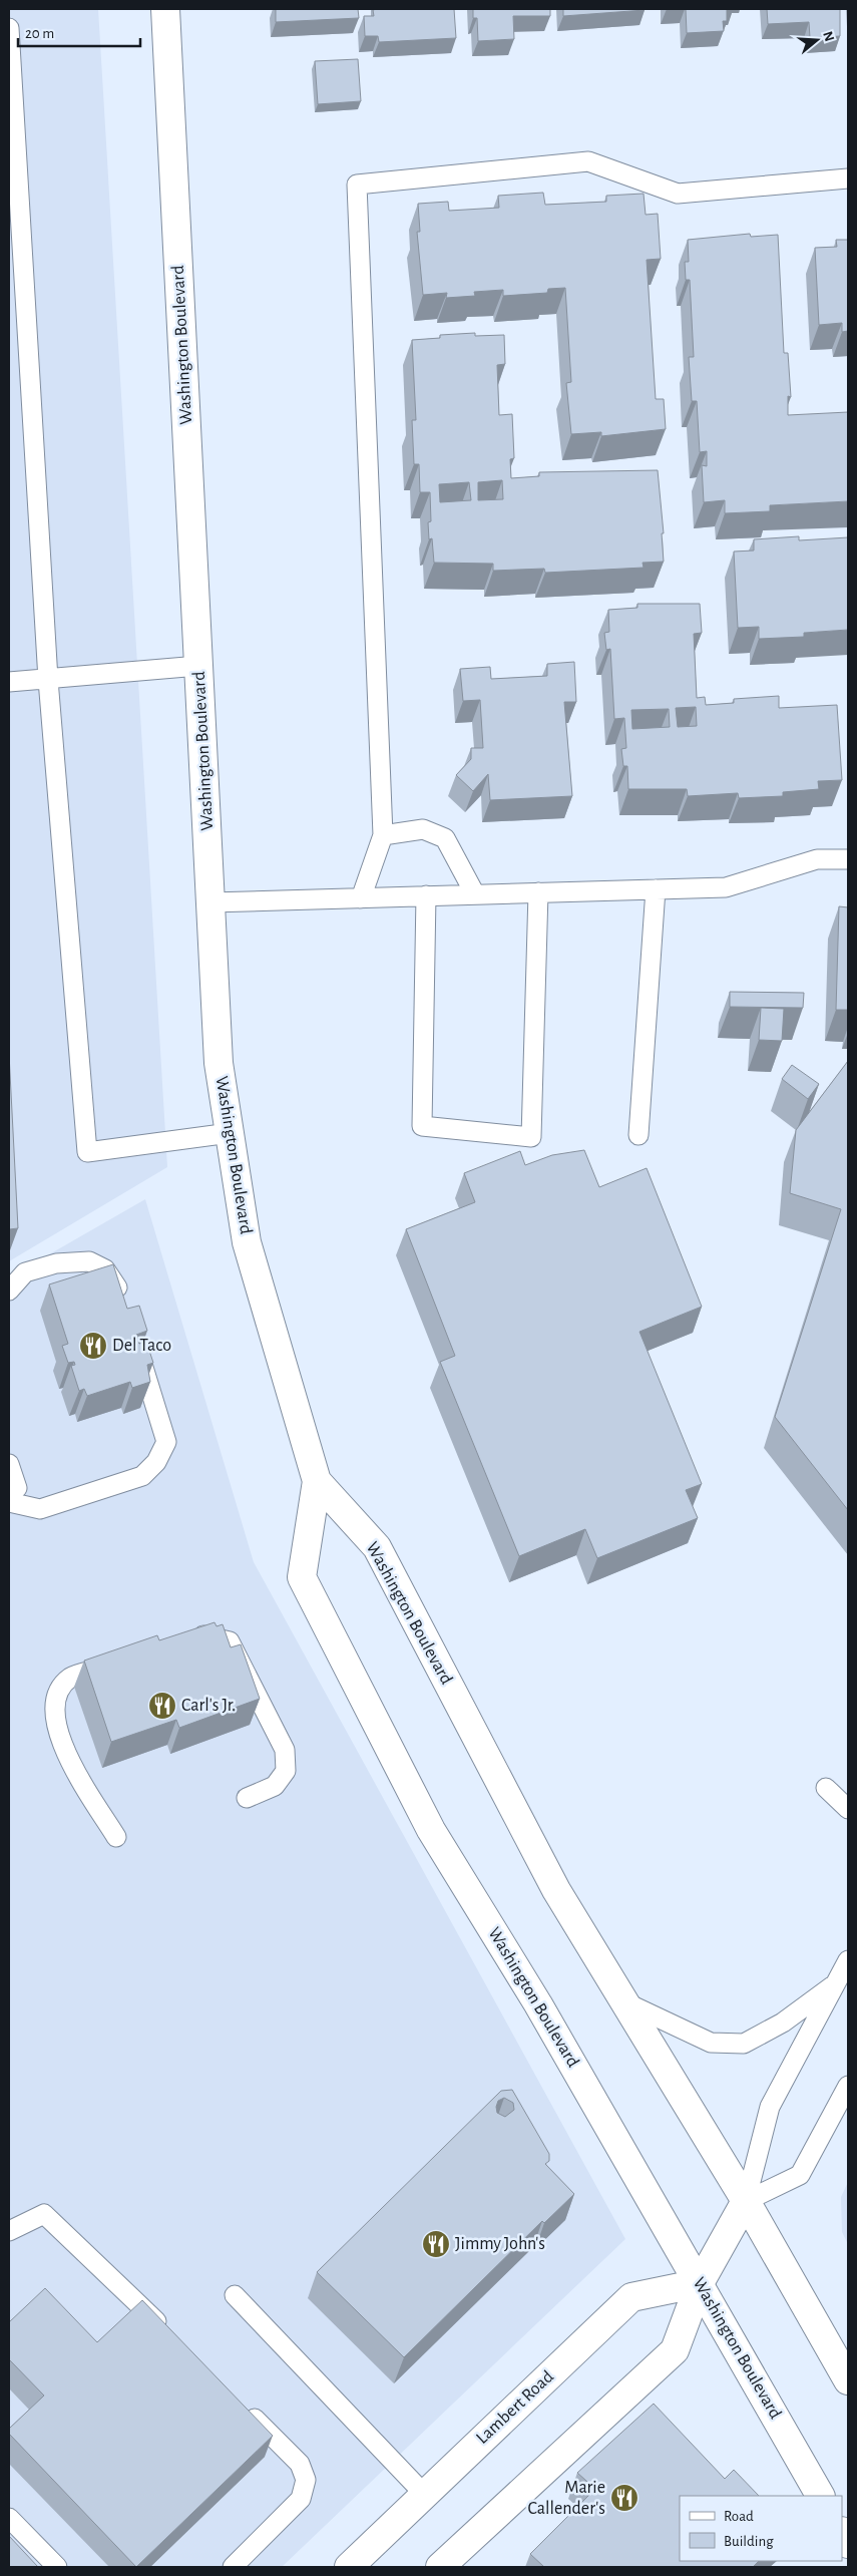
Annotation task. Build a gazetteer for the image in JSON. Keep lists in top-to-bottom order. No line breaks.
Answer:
{"streets":{"main road":["Washington Boulevard","Lambert Road"]},"crossings":[["Washington Boulevard","Lambert Road"]],"places":{"restaurant":["Del Taco","Carl's Jr.","Jimmy John's","Marie Callender's"]},"legend":["Road","Building"],"scale_bar":"20 m","north":"right"}
